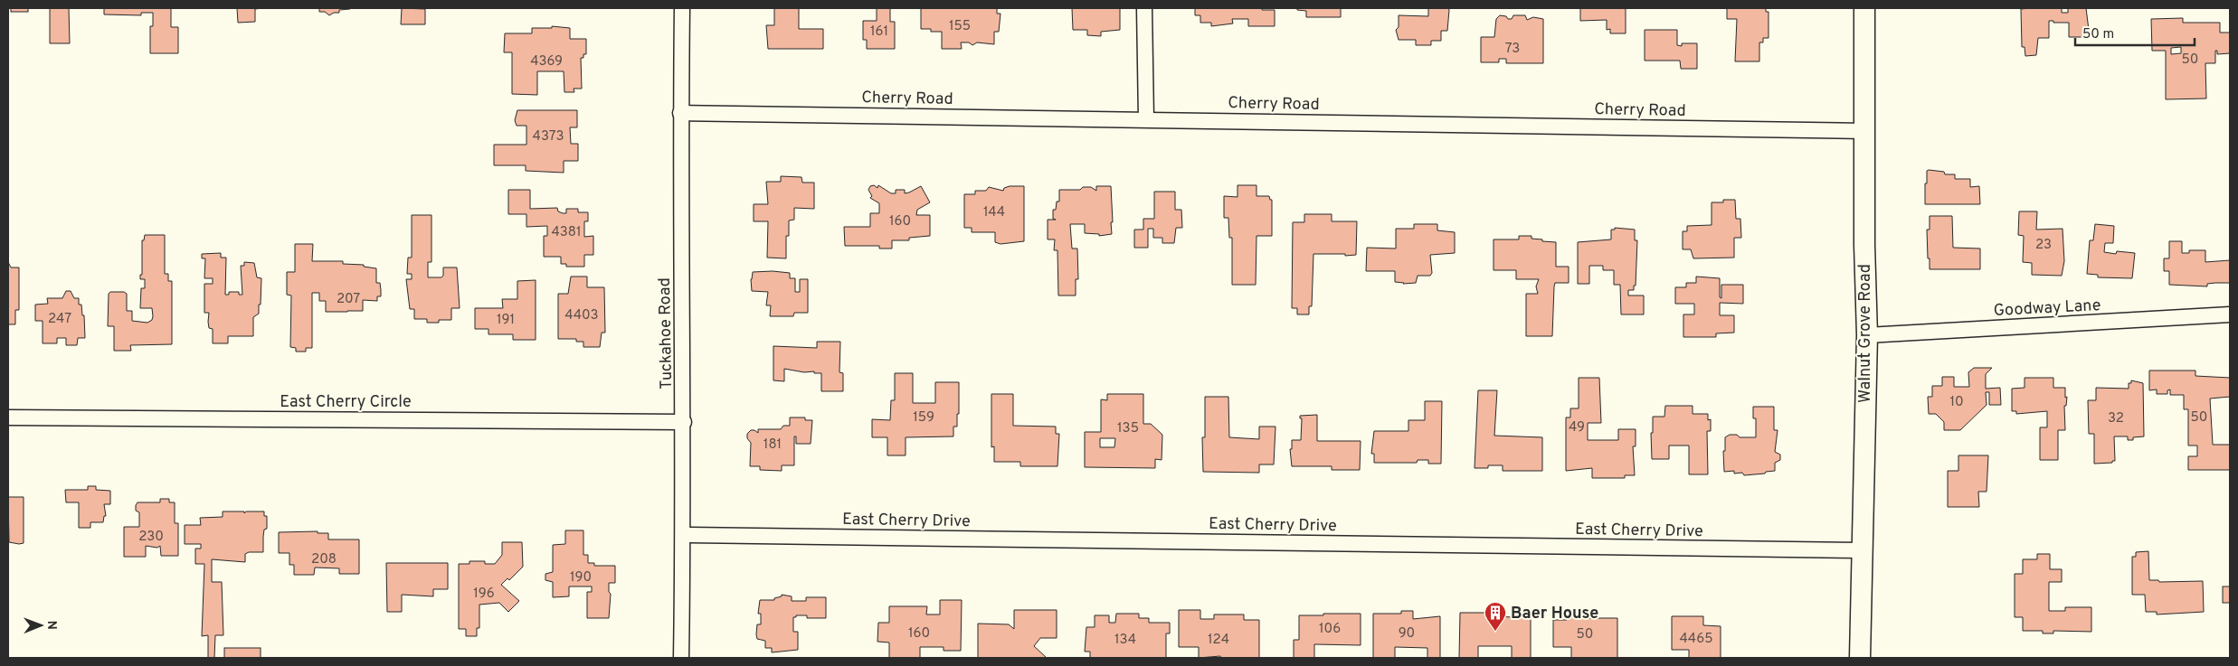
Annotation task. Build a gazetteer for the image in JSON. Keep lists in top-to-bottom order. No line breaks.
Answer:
{"streets":{"main road":["Walnut Grove Road"],"street":["Cherry Road","Goodway Lane","Tuckahoe Road","East Cherry Circle","East Cherry Drive"]},"crossings":[["Cherry Road","Tuckahoe Road"],["Cherry Road","Walnut Grove Road"],["Goodway Lane","Walnut Grove Road"],["Tuckahoe Road","East Cherry Circle"],["Tuckahoe Road","East Cherry Drive"],["Walnut Grove Road","East Cherry Drive"]],"places":{"building":["Baer House"]},"house_numbers":["155","161","73","50","4369","4373","144","160","4381","23","207","4403","247","191","10","159","50","32","49","135","181","230","208","190","196","106","160","90","50","4465","134","124"],"scale_bar":"50 m","north":"right"}
